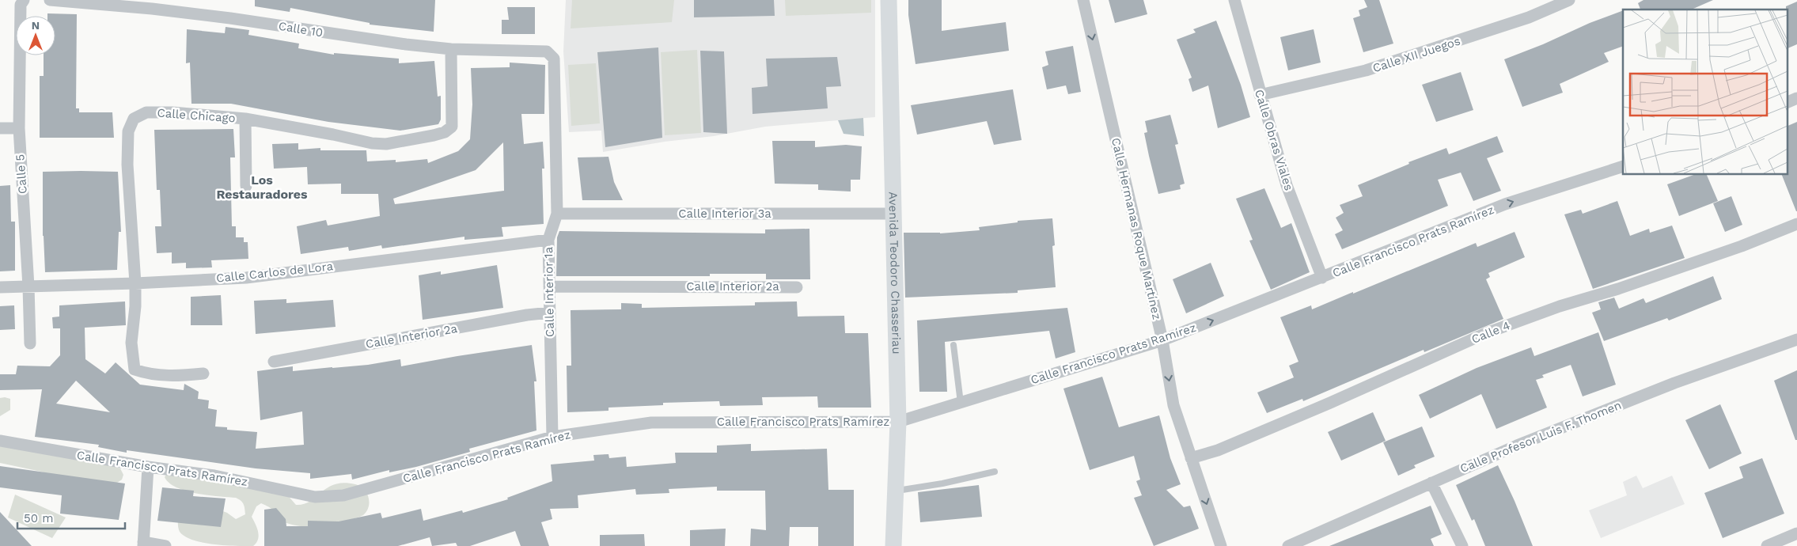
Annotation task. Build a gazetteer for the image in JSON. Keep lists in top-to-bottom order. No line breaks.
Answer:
{"streets":{"street":["Calle 10","Calle XII Juegos","Calle Chicago","Calle Obras Viales","Calle 5","Calle Interior 3a","Calle Hermanas Roque Martínez","Calle Francisco Prats Ramírez","Calle Carlos de Lora","Avenida Teodoro Chasseriau","Calle Interior 2a","Calle Interior 1a","Calle 4","Calle Profesor Luis F. Thomen"]},"crossings":[["Calle 10","Calle Chicago"],["Calle 10","Calle Interior 1a"],["Calle XII Juegos","Calle Obras Viales"],["Calle Chicago","Calle Carlos de Lora"],["Calle Obras Viales","Calle Francisco Prats Ramírez"],["Calle 5","Calle Carlos de Lora"],["Calle Interior 3a","Avenida Teodoro Chasseriau"],["Calle Interior 3a","Calle Interior 1a"],["Calle Hermanas Roque Martínez","Calle Francisco Prats Ramírez"],["Calle Hermanas Roque Martínez","Calle 4"],["Calle Francisco Prats Ramírez","Avenida Teodoro Chasseriau"],["Calle Francisco Prats Ramírez","Calle Interior 1a"],["Calle Carlos de Lora","Calle Interior 1a"],["Calle Interior 2a","Calle Interior 1a"]],"one_way":["Calle Hermanas Roque Martínez"],"districts":["Los Restauradores"],"scale_bar":"50 m","north":"top"}
